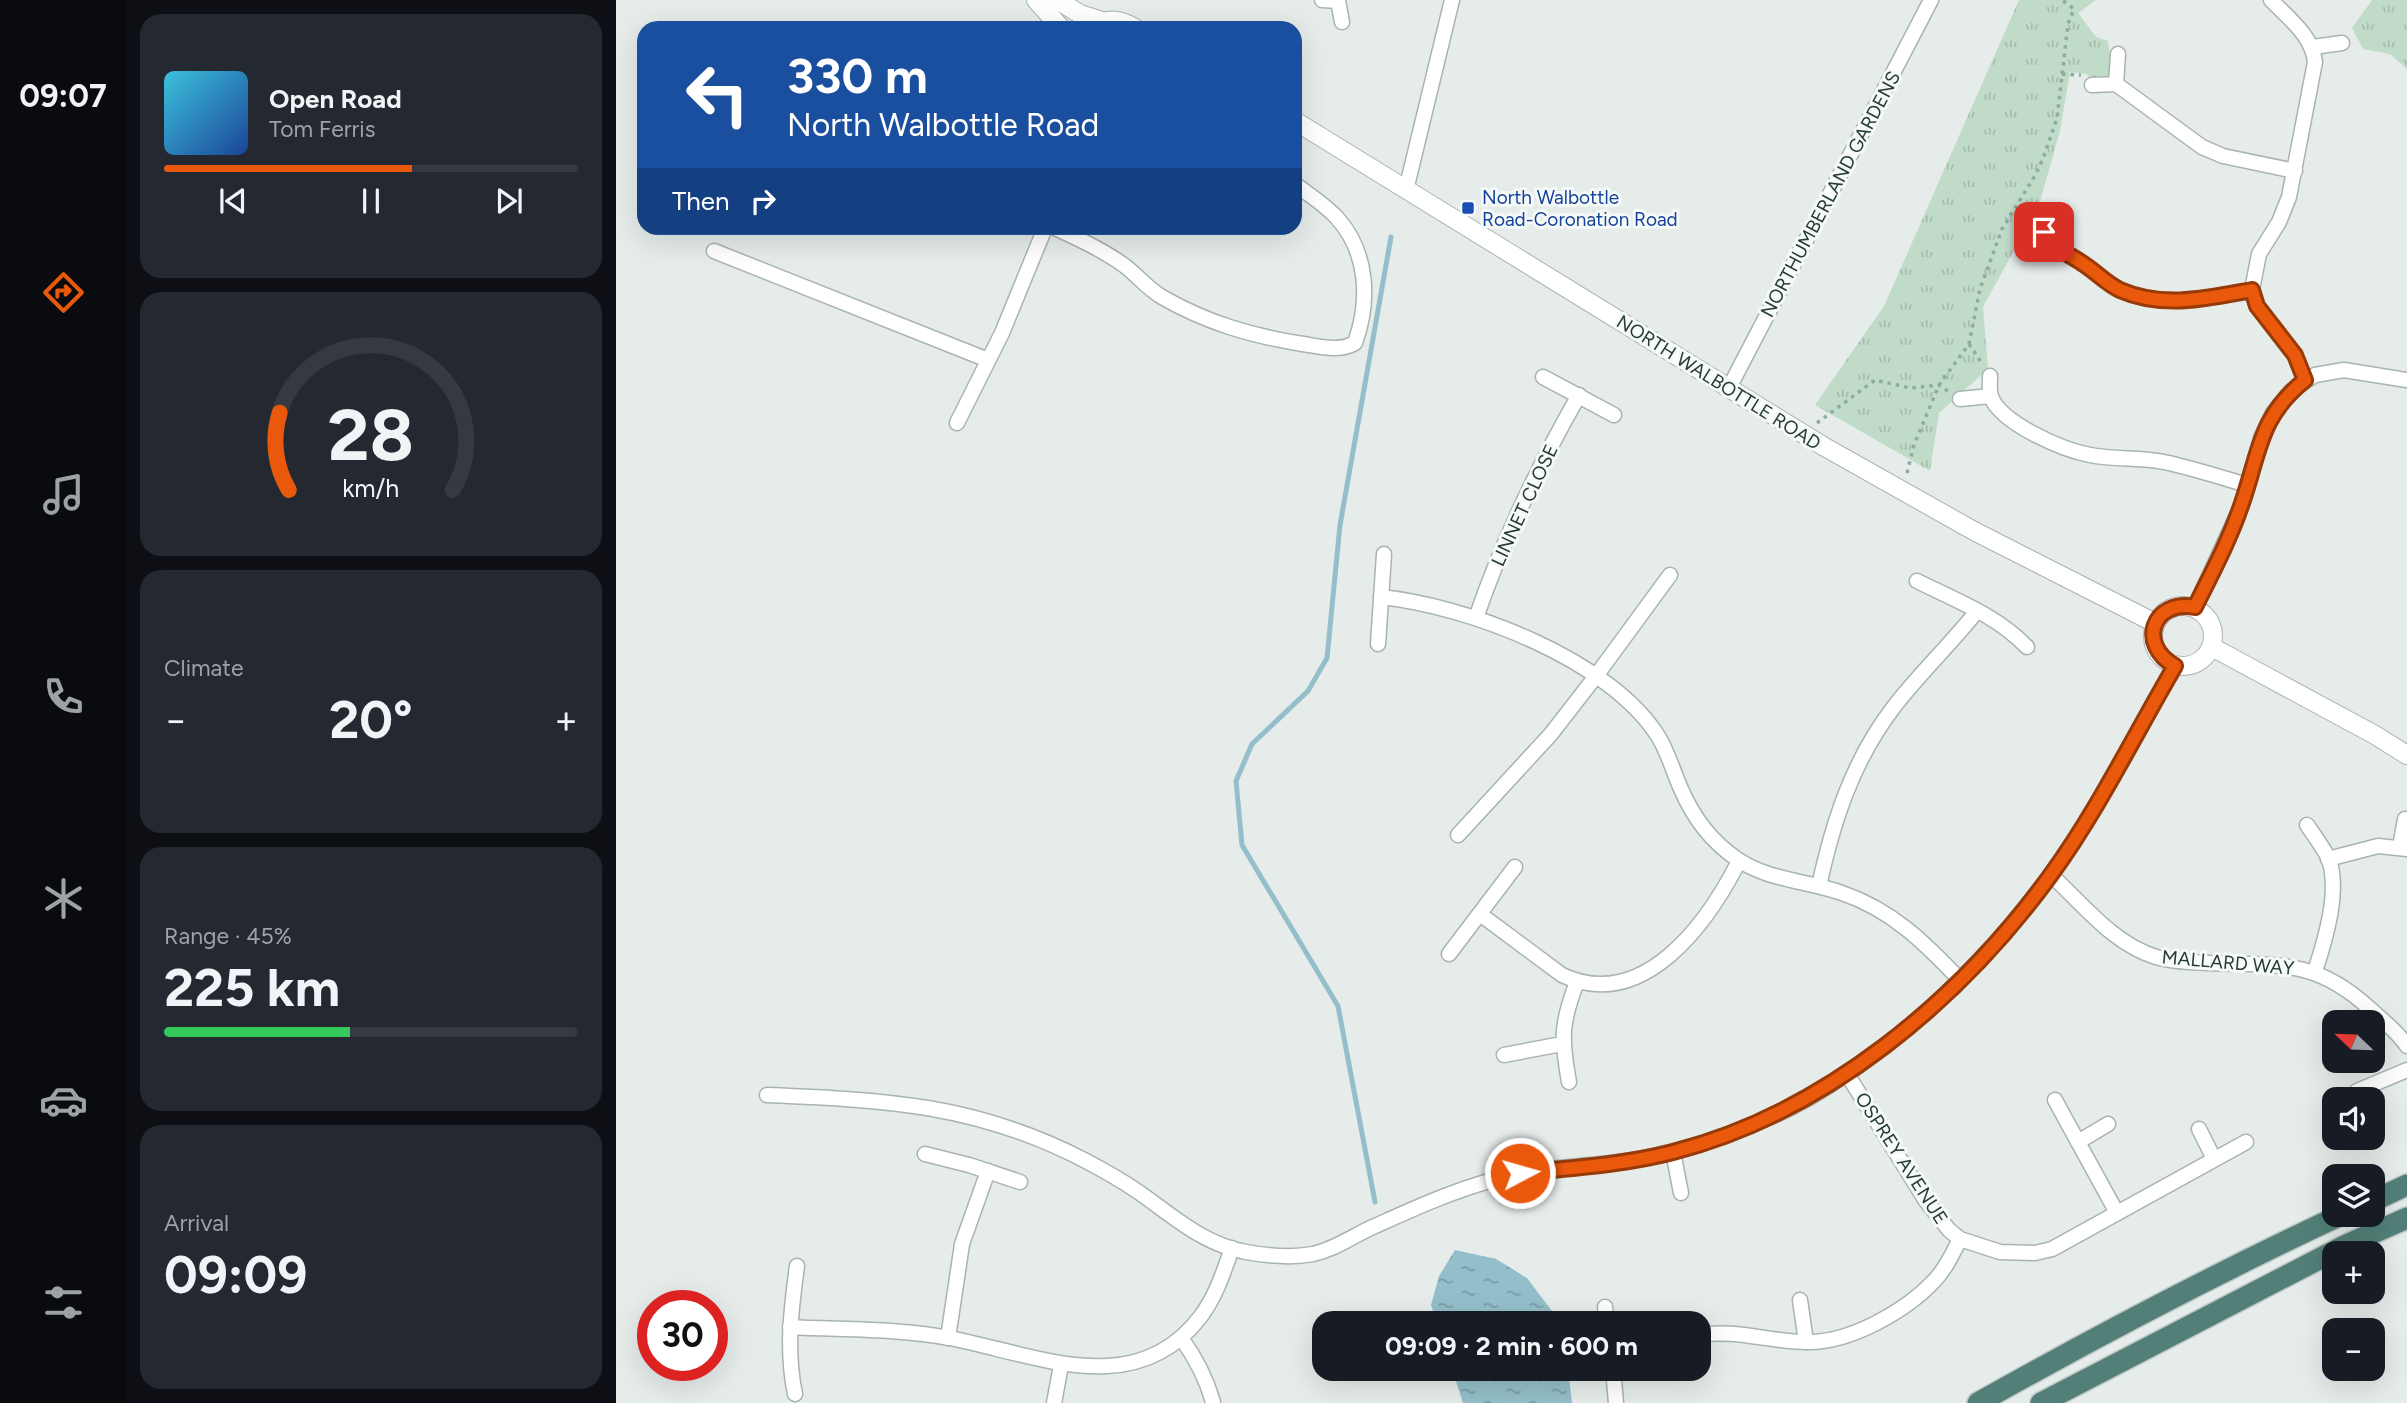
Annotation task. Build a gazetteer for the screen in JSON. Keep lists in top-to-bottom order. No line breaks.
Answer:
{"streets":{"street":["NORTHUMBERLAND GARDENS","NORTH WALBOTTLE ROAD","LINNET CLOSE","MALLARD WAY","OSPREY AVENUE"]},"crossings":[["NORTHUMBERLAND GARDENS","NORTH WALBOTTLE ROAD"]],"places":{"transit":["North Walbottle Road-Coronation Road"]},"north":"top left","page":{"tabs":"09:07","turn":["330 m","North Walbottle Road"],"song":["Open Road","Tom Ferris"],"then":"Then","tile":["Climate",["Range · 45%","225 km"],["Arrival","09:09"]],"heat":["−","20°","+"],"map_buttons":["+","−"],"limit":"30","trip":"09:09 · 2 min · 600 m","gauge":["28","km/h"]}}
